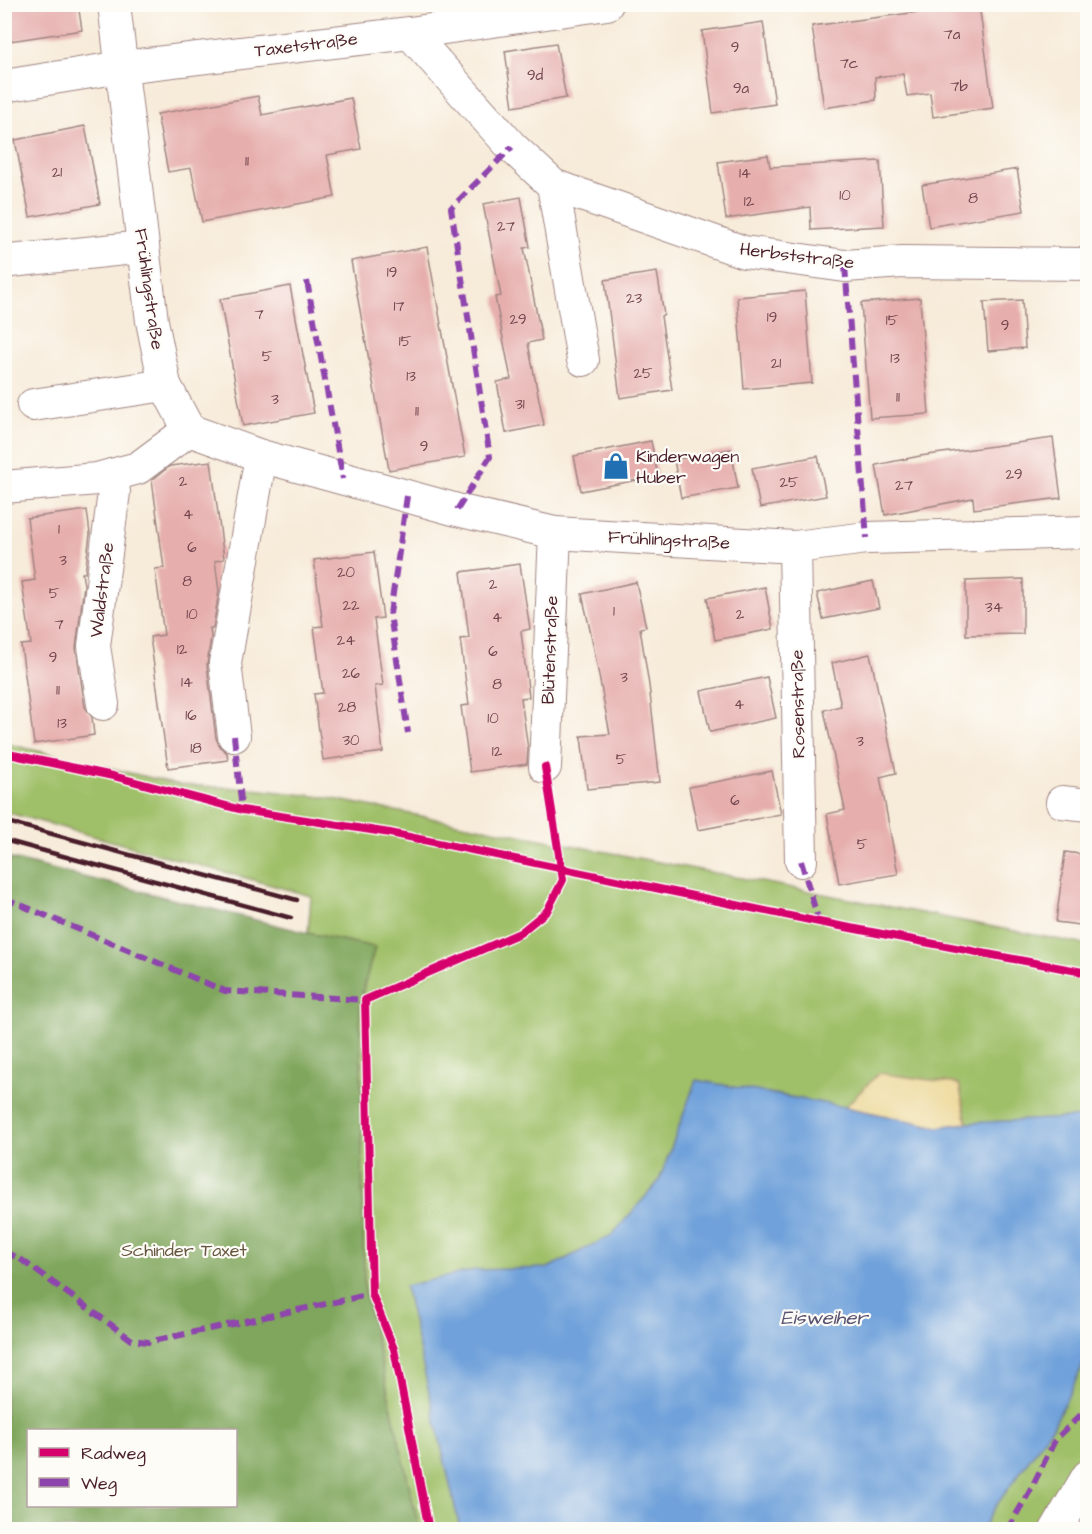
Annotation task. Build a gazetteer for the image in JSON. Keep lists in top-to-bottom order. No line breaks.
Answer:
{"streets":{"street":["Taxetstraße","Herbststraße","Frühlingstraße","Waldstraße","Blütenstraße","Rosenstraße"]},"crossings":[["Taxetstraße","Herbststraße"],["Taxetstraße","Frühlingstraße"],["Frühlingstraße","Blütenstraße"],["Frühlingstraße","Rosenstraße"]],"water":["Eisweiher"],"parks":["Schinder Taxet"],"places":{"shop":["Kinderwagen Huber"]},"house_numbers":["7a","9","7c","9d","7b","9a","11","21","14","10","8","12","27","19","23","17","7","19","29","15","9","15","5","13","21","25","13","11","3","31","11","9","29","2","25","27","4","1","6","3","20","8","2","5","22","34","1","10","2","4","7","24","12","6","9","26","3","14","8","11","4","28","16","10","13","30","3","18","12","5","6","5"],"legend":["Radweg","Weg"]}
